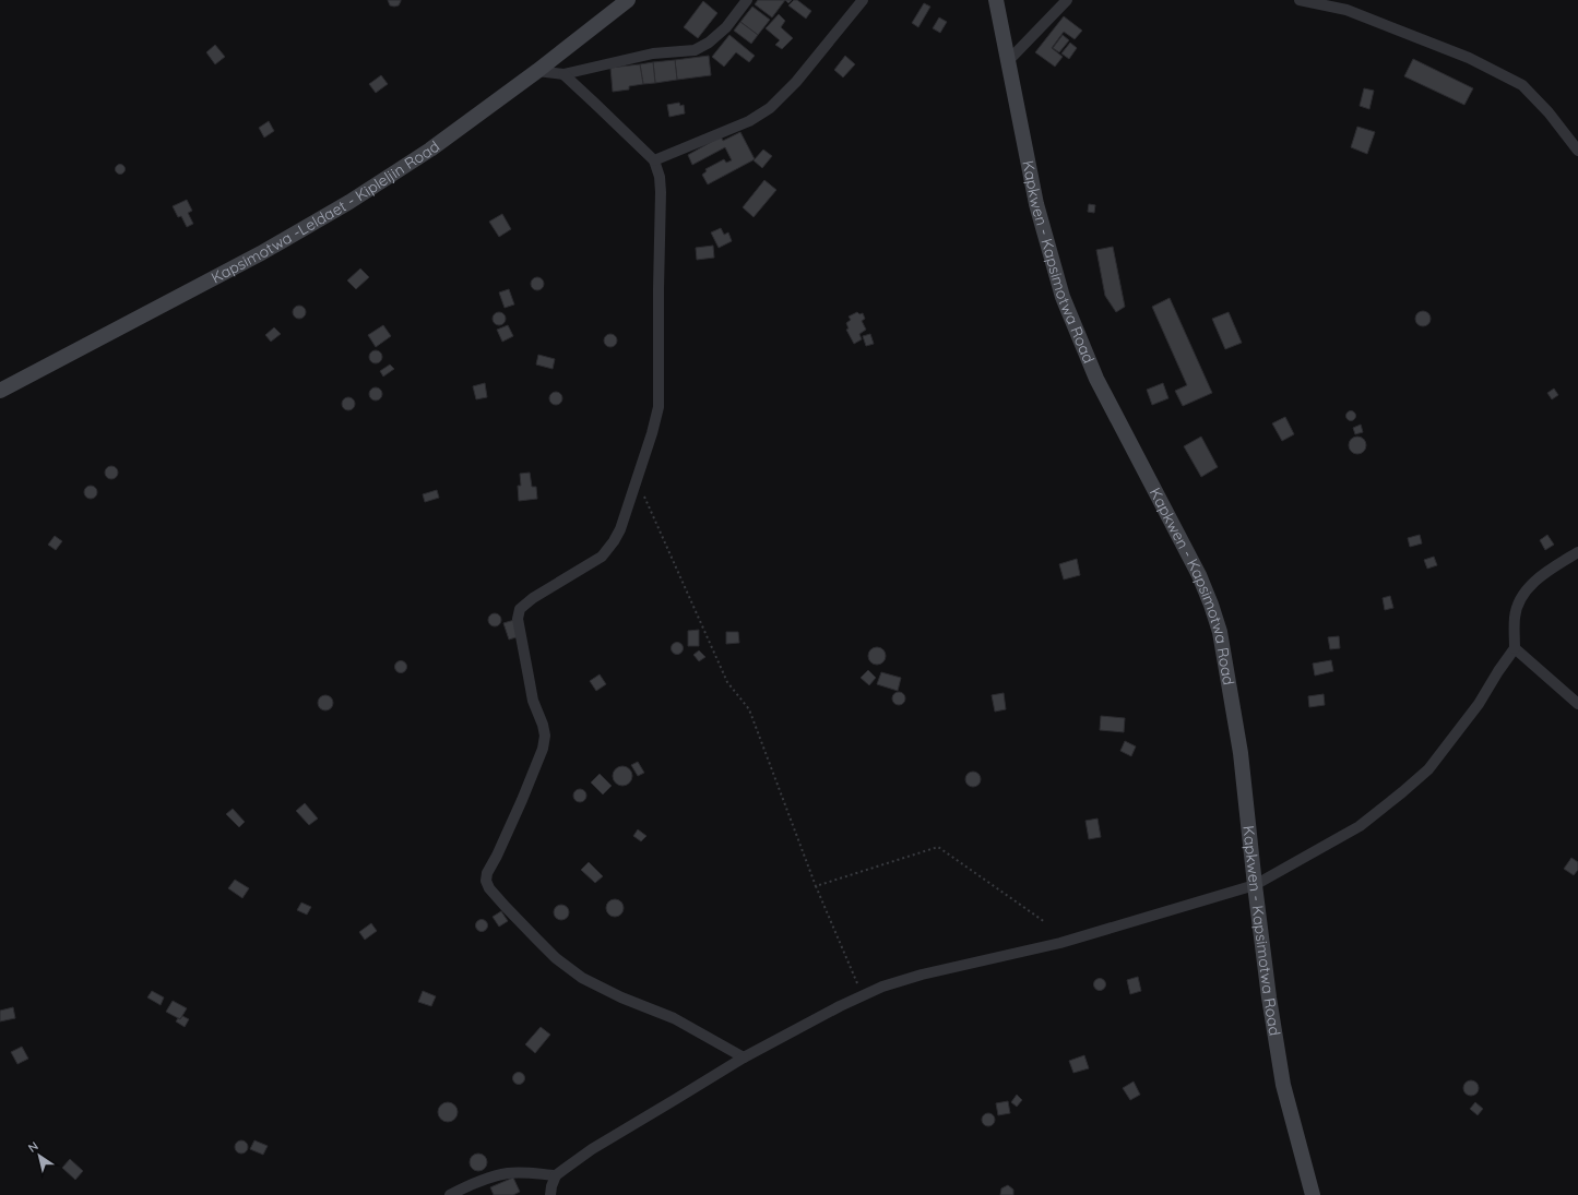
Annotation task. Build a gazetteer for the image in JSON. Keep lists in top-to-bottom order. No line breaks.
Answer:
{"streets":{"street":["Kapsimotwa -Leldaet - Kipleljin Road","Kapkwen - Kapsimotwa Road"]},"north":"top left"}
